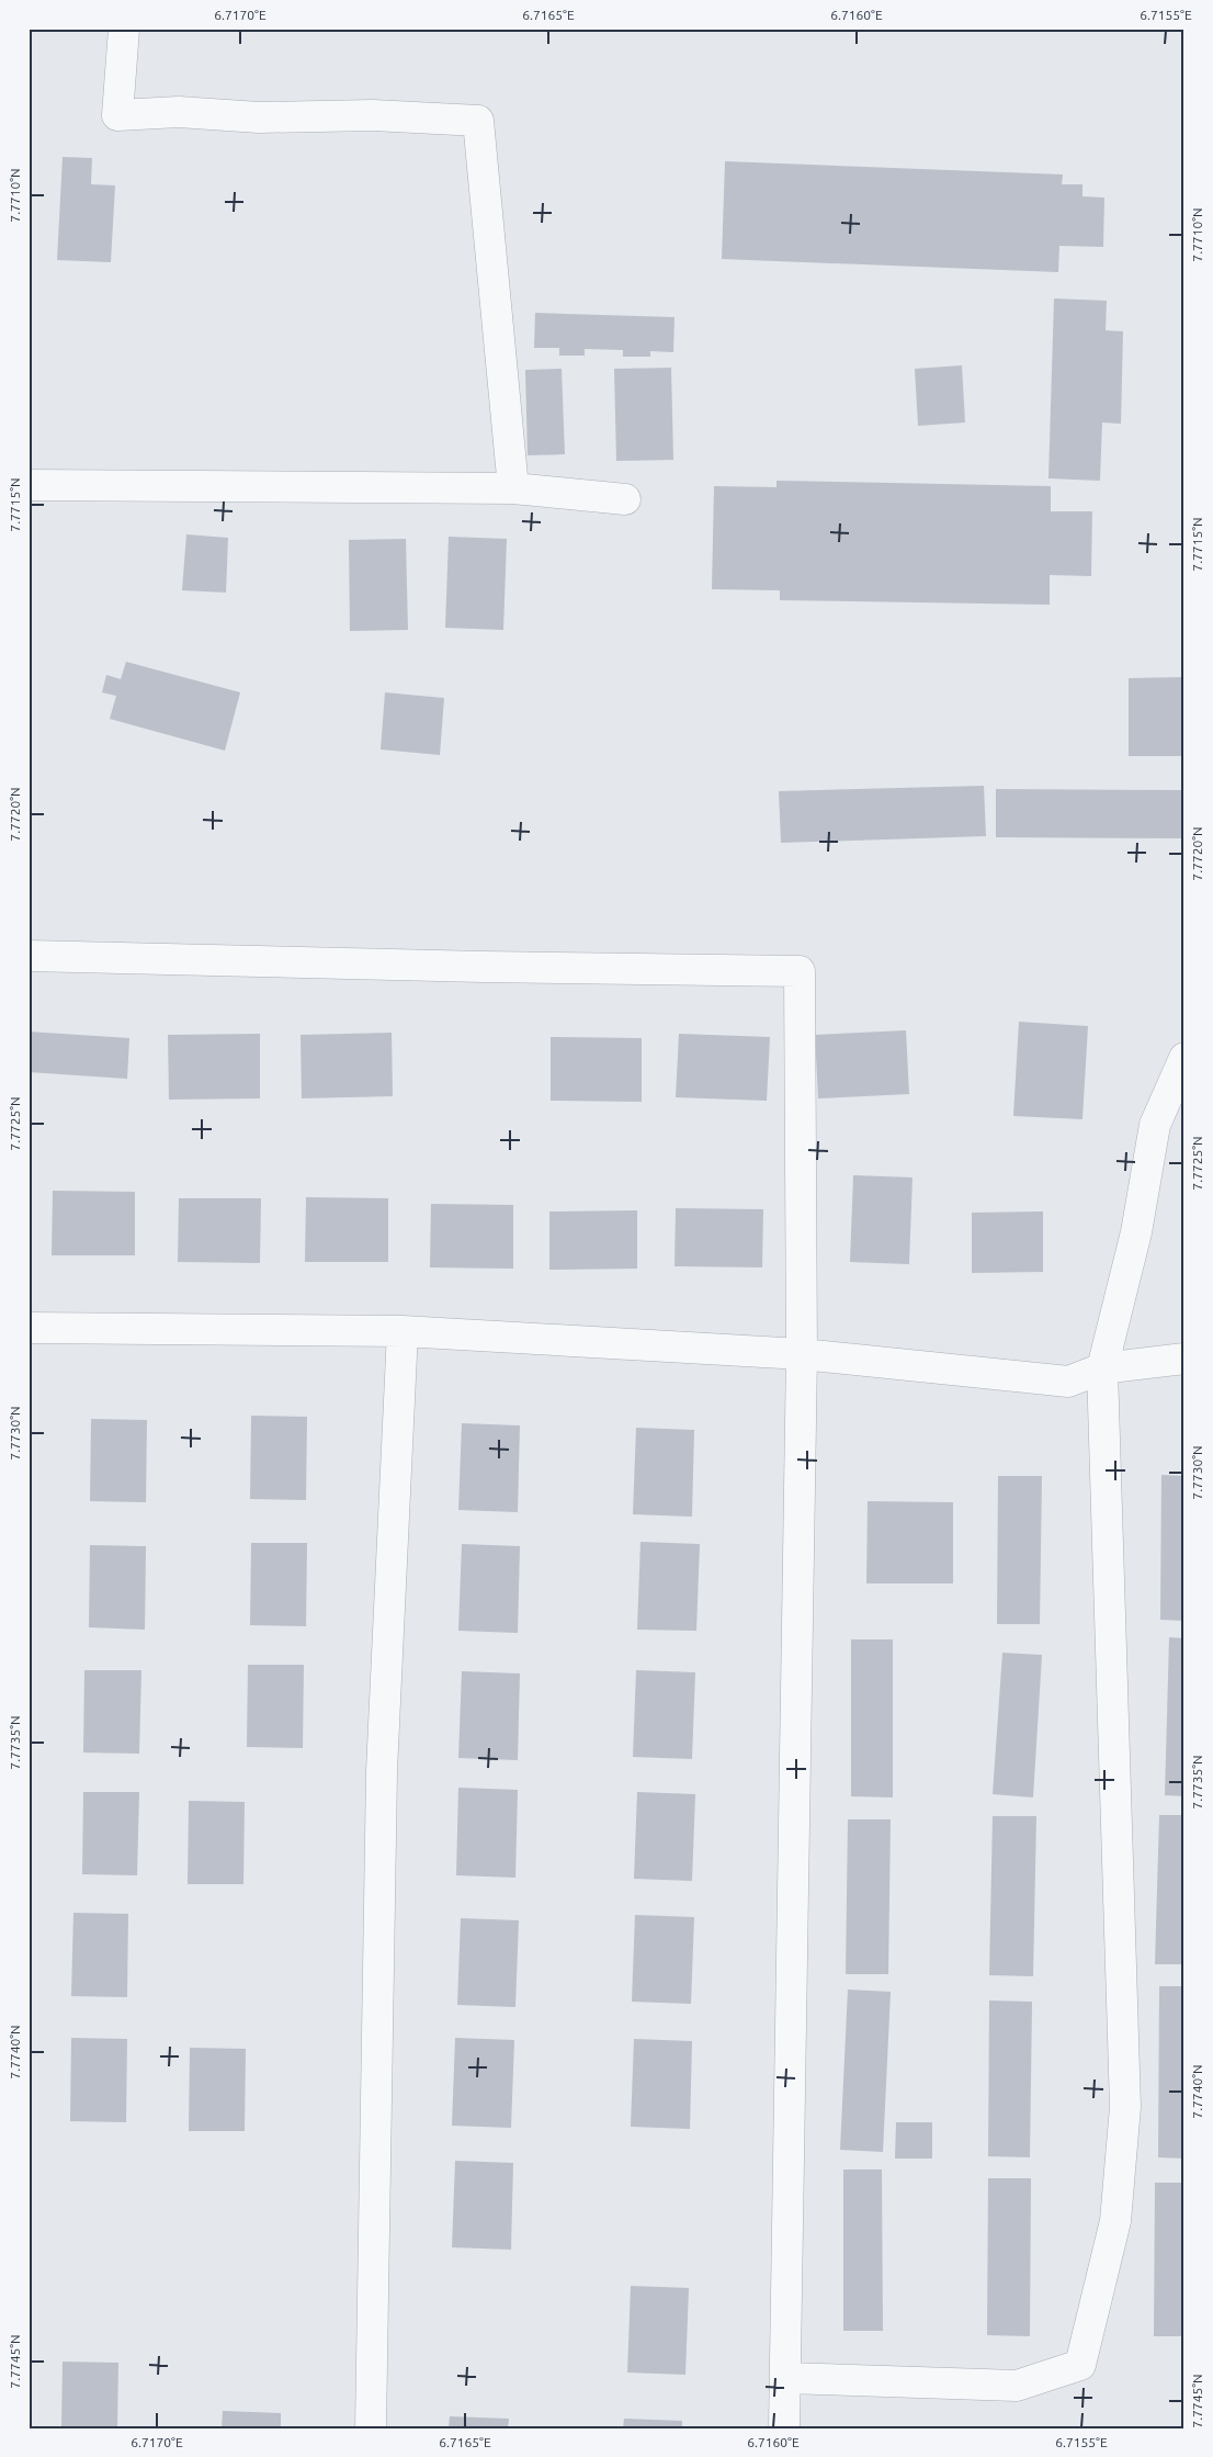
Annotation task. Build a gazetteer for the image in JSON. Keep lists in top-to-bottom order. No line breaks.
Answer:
{"coordinates":["6.7170°E","6.7165°E","6.7160°E","6.7155°E","7.7710°N","7.7715°N","7.7720°N","7.7725°N","7.7730°N","7.7735°N","7.7740°N","7.7745°N"]}
